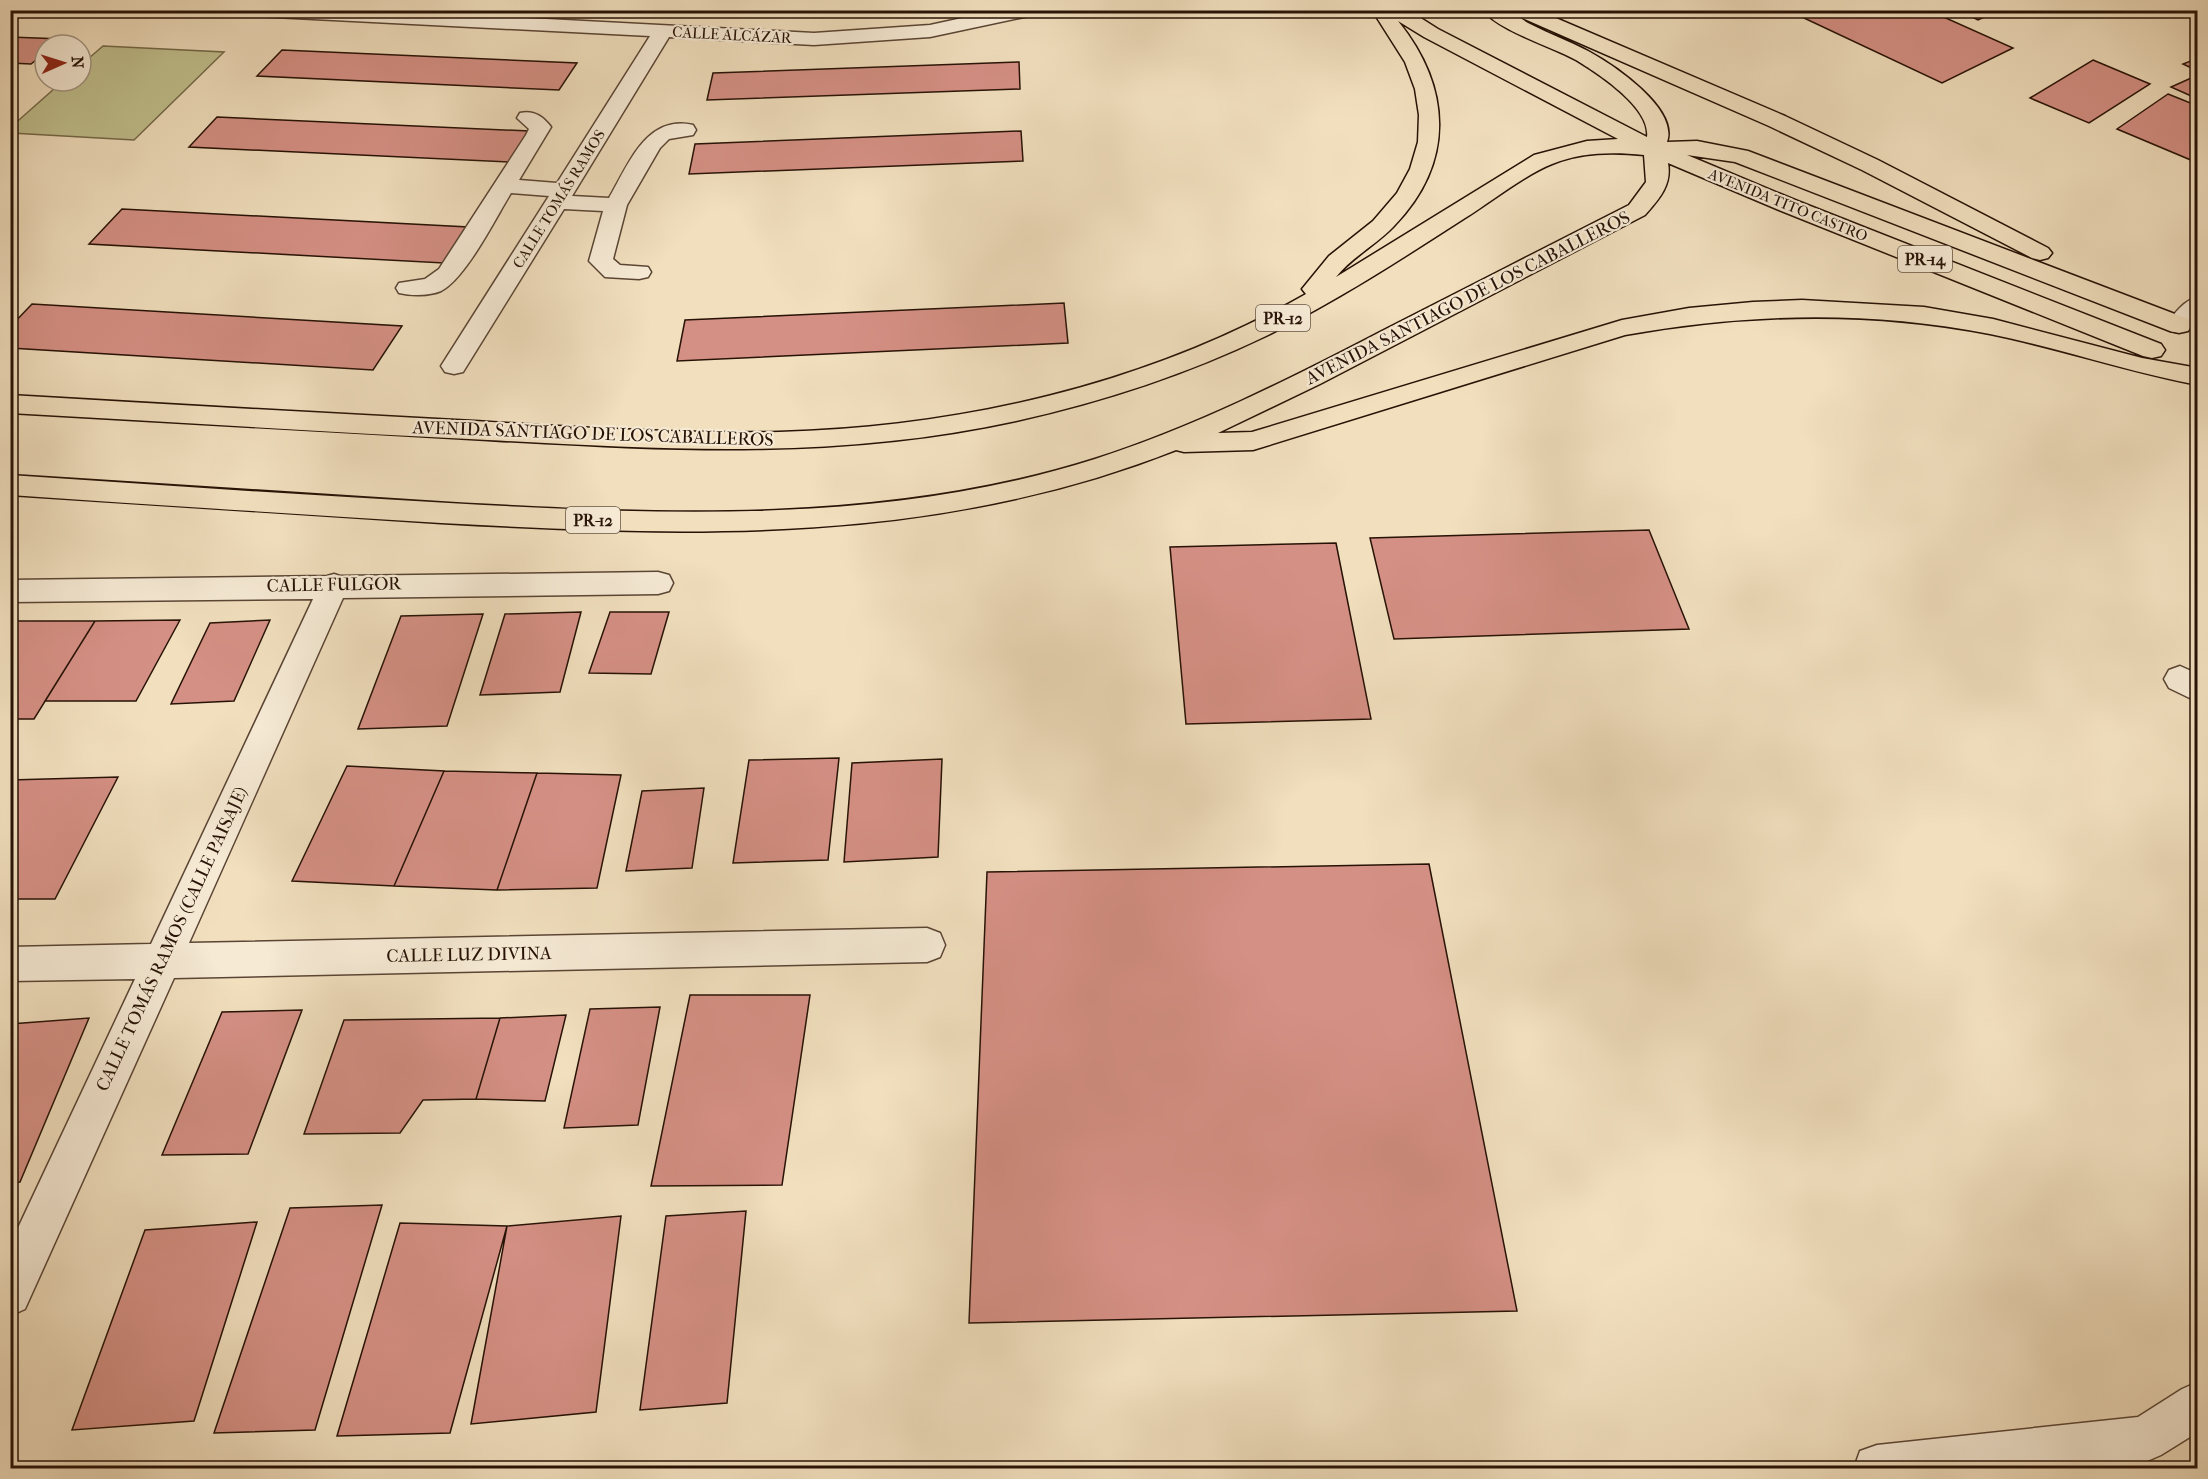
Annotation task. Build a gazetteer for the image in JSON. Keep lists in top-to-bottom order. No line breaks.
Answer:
{"streets":{"main road":["AVENIDA TITO CASTRO","PR-14","AVENIDA SANTIAGO DE LOS CABALLEROS","PR-12"],"street":["CALLE ALCÁZAR","CALLE TOMÁS RAMOS","CALLE FULGOR","CALLE TOMÁS RAMOS (CALLE PAISAJE)","CALLE LUZ DIVINA"]},"crossings":[["CALLE ALCÁZAR","CALLE TOMÁS RAMOS"],["AVENIDA TITO CASTRO","AVENIDA SANTIAGO DE LOS CABALLEROS"],["CALLE FULGOR","CALLE TOMÁS RAMOS (CALLE PAISAJE)"],["CALLE TOMÁS RAMOS (CALLE PAISAJE)","CALLE LUZ DIVINA"]],"north":"right"}
